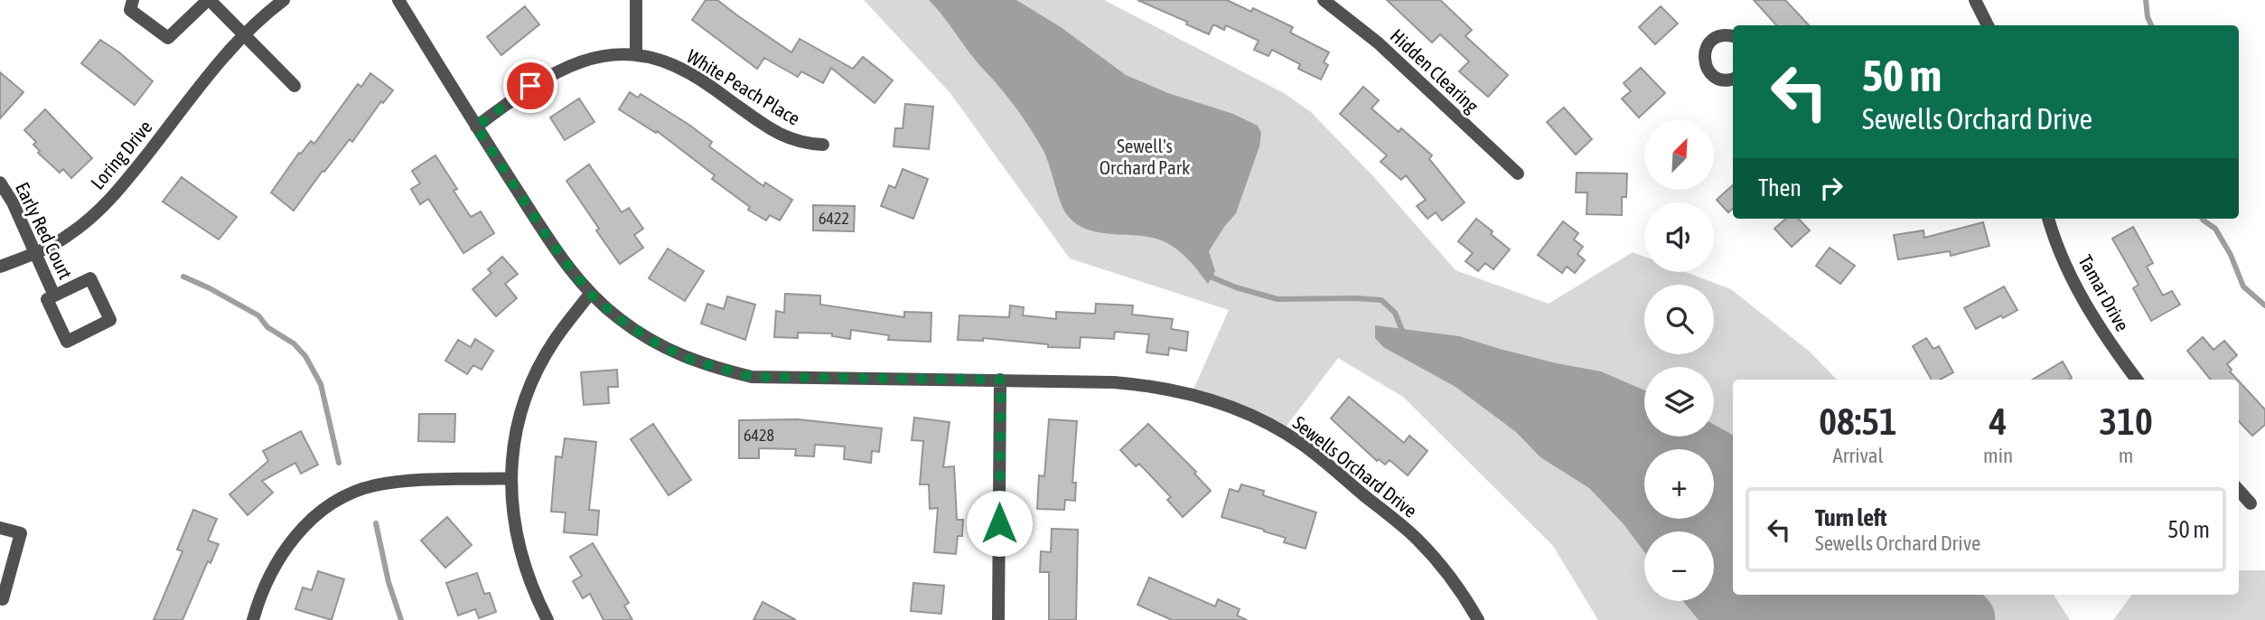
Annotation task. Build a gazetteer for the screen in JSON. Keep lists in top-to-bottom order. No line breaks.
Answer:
{"streets":{"street":["Hidden Clearing","White Peach Place","Loring Drive","Early Red Court","Tamar Drive","Sewells Orchard Drive"]},"crossings":[["White Peach Place","Sewells Orchard Drive"],["Loring Drive","Early Red Court"]],"parks":["Sewell's Orchard Park"],"house_numbers":["6422","6428"],"north":"top right","page":{"turn":["50 m","Sewells Orchard Drive"],"map_buttons":["+","−"],"then":"Then","eta":["08:51","Arrival","4","min","310","m"],"list":[{"name":"Turn left","note":"Sewells Orchard Drive","value":"50 m"}]}}
